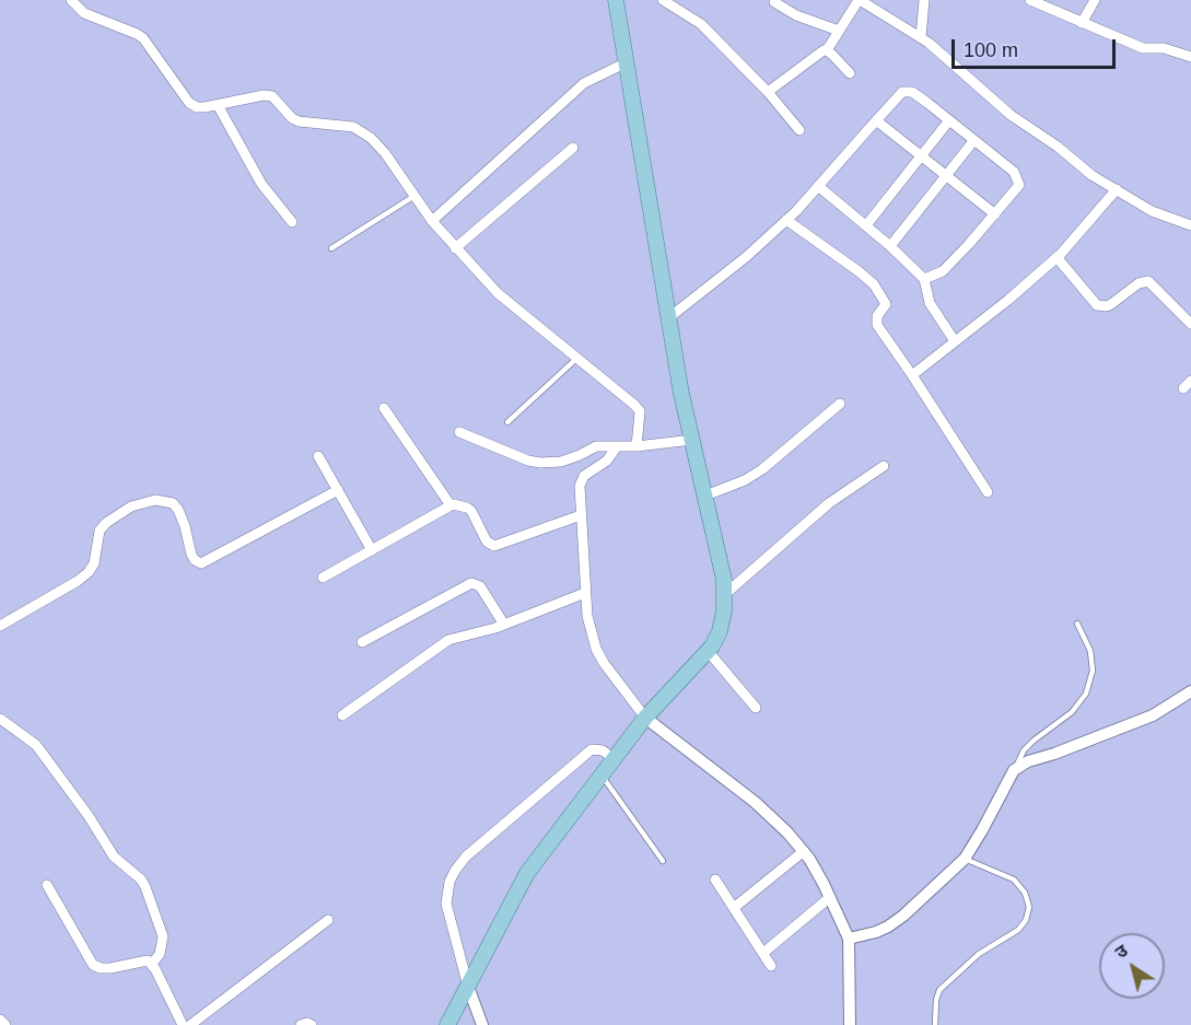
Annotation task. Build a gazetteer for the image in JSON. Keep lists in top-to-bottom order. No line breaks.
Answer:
{"scale_bar":"100 m","north":"top left"}
